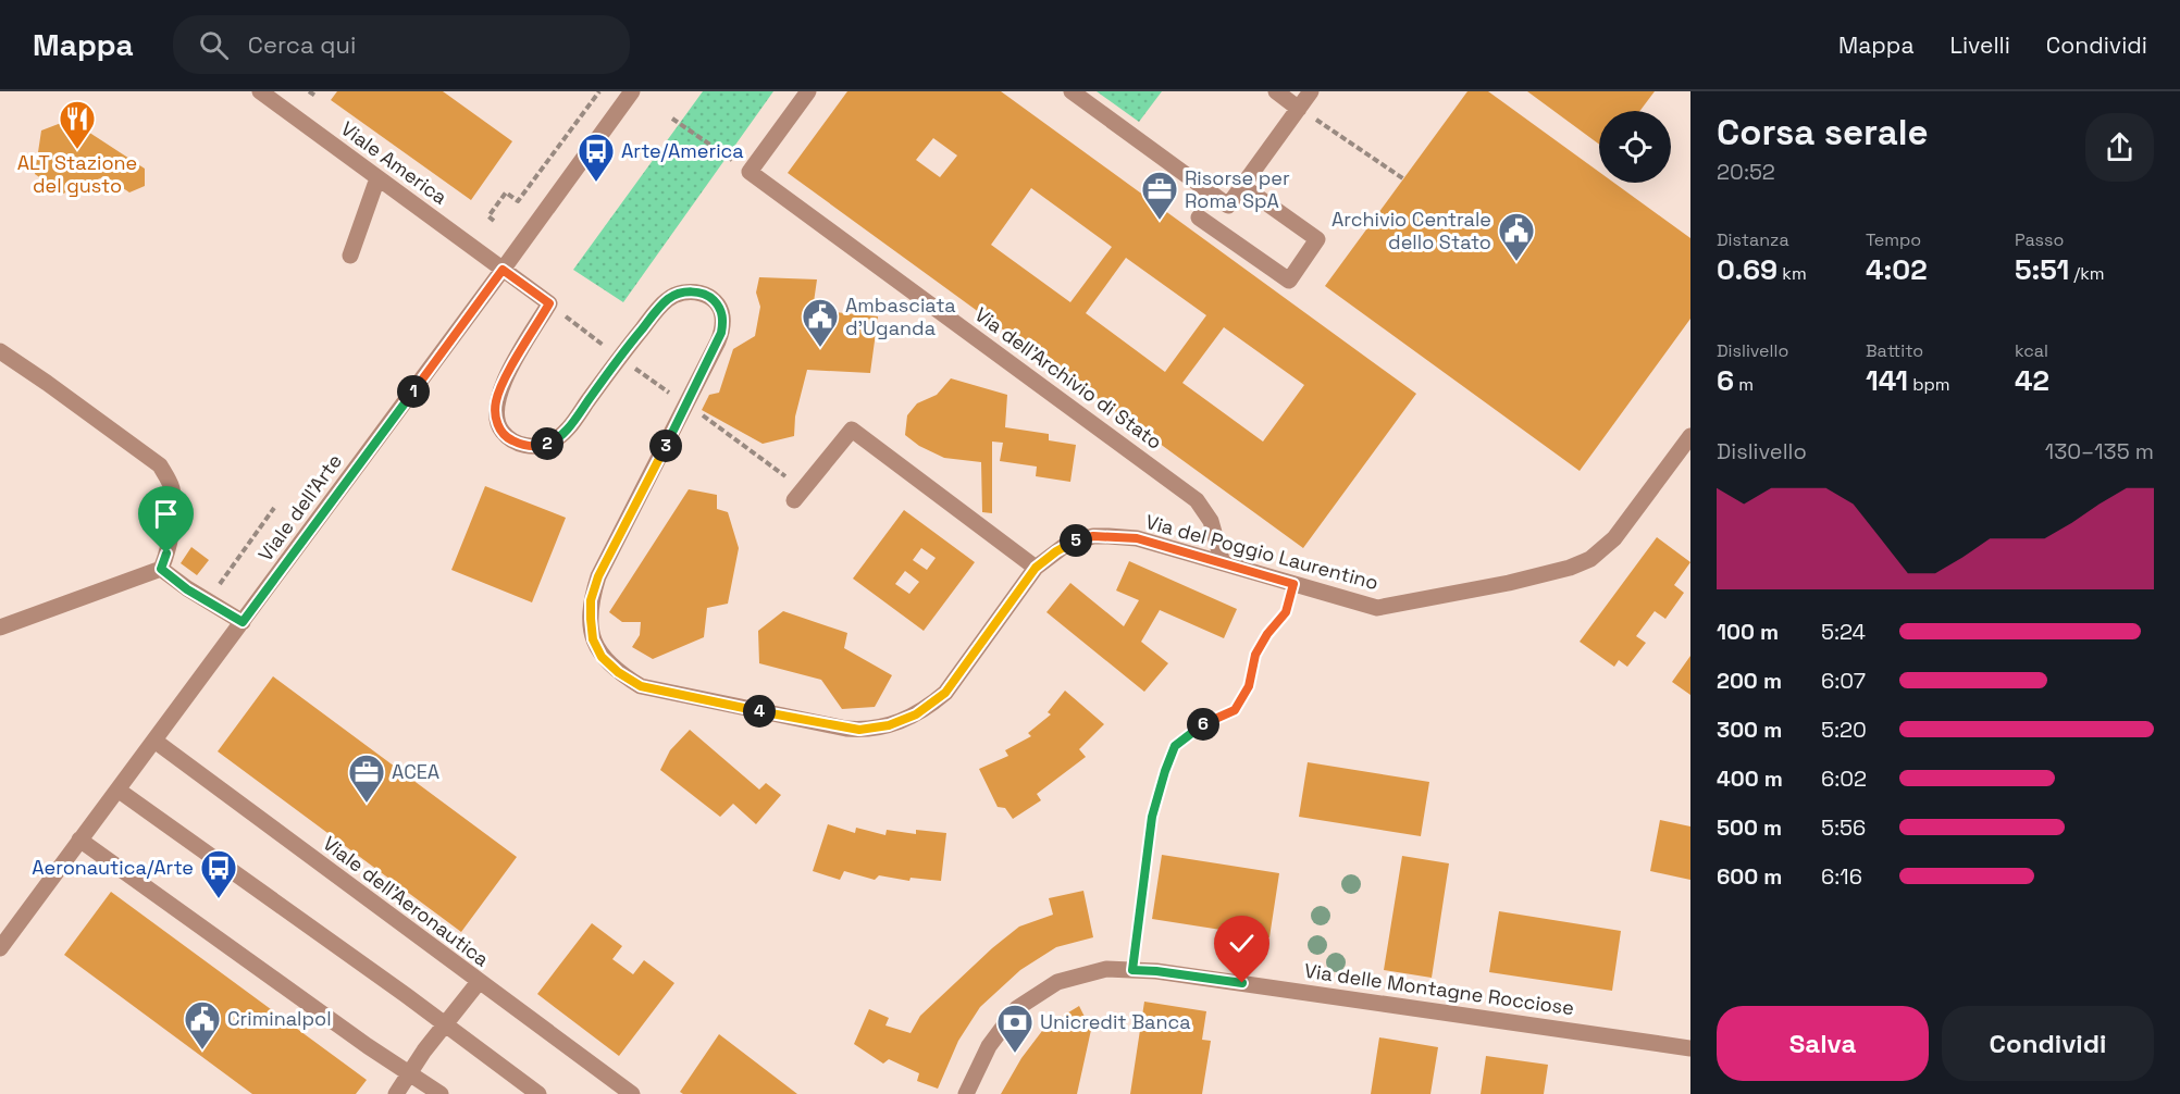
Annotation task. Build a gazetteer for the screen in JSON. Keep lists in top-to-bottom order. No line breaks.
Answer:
{"streets":{"street":["Viale America","Via dell'Archivio di Stato","Viale dell'Arte","Via del Poggio Laurentino","Viale dell'Aeronautica","Via delle Montagne Rocciose"]},"crossings":[["Viale America","Viale dell'Arte"],["Via dell'Archivio di Stato","Via del Poggio Laurentino"],["Viale dell'Arte","Viale dell'Aeronautica"]],"places":{"restaurant":["ALT Stazione del gusto"],"bus stop":["Arte/America","Aeronautica/Arte"],"office":["Risorse per Roma SpA","ACEA"],"public building":["Archivio Centrale dello Stato","Ambasciata d’Uganda","Criminalpol"],"bank":["Unicredit Banca"]},"page":{"header":"Mappa","search":"Cerca qui","nav":["Mappa","Livelli","Condividi"],"heading":["Corsa serale","20:52"],"stats":[["Distanza","0.69 km"],["Tempo","4:02"],["Passo","5:51 /km"],["Dislivello","6 m"],["Battito","141 bpm"],["kcal","42"]],"pins":["1","2","3","5","4","6"],"chart":["Dislivello","130–135 m"],"list":[{"name":"100 m","note":"5:24"},{"name":"200 m","note":"6:07"},{"name":"300 m","note":"5:20"},{"name":"400 m","note":"6:02"},{"name":"500 m","note":"5:56"},{"name":"600 m","note":"6:16"}],"buttons":["Salva","Condividi"]}}
